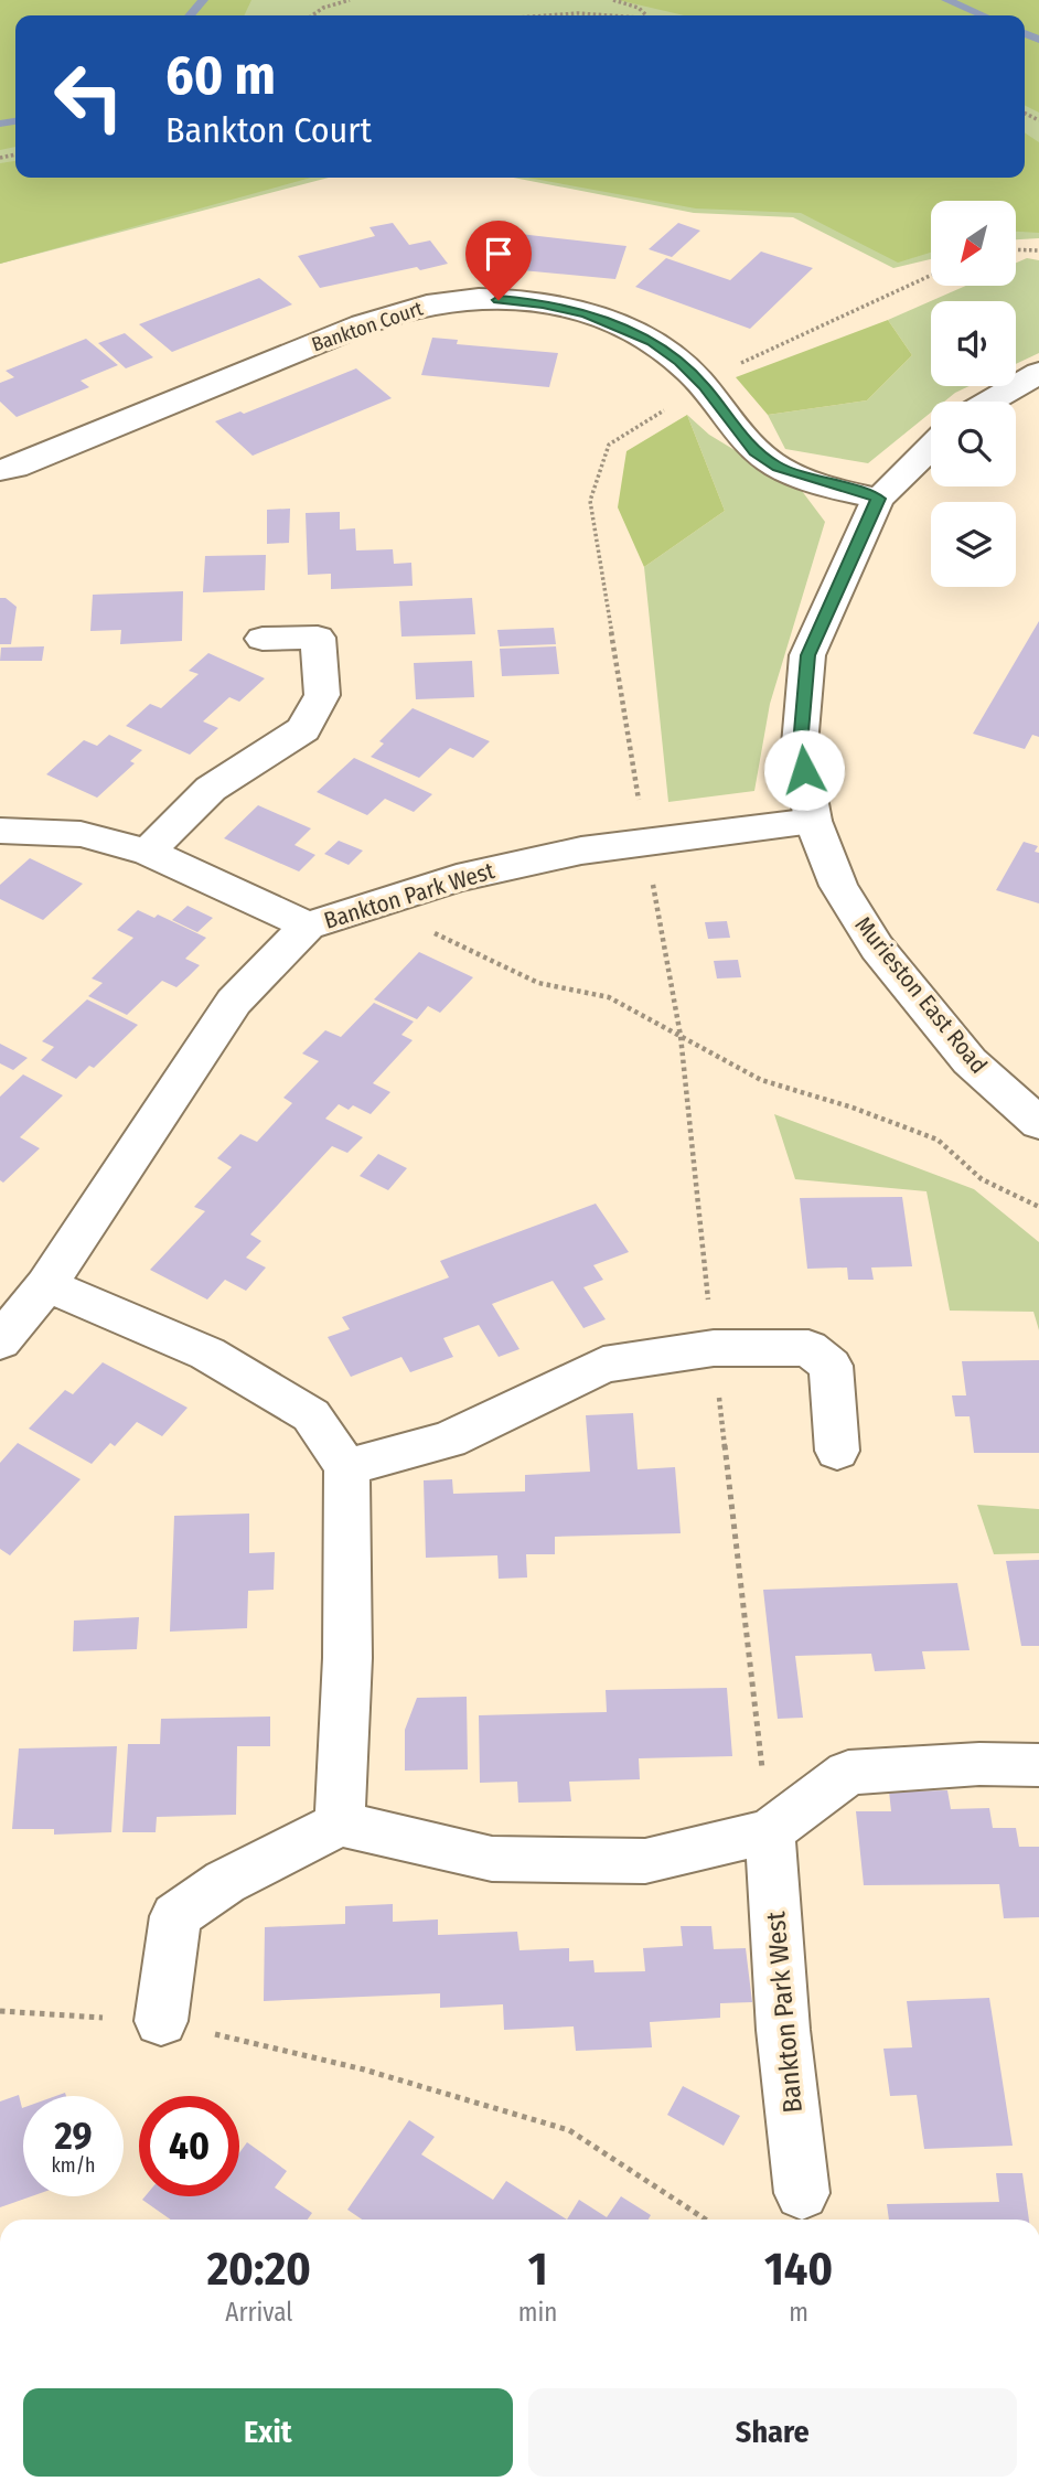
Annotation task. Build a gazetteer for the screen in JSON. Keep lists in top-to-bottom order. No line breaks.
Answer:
{"streets":{"street":["Bankton Court","Bankton Park West","Murieston East Road"]},"crossings":[["Bankton Court","Murieston East Road"],["Bankton Park West","Murieston East Road"]],"north":"bottom left","page":{"turn":["60 m","Bankton Court"],"speed":"29 km/h","limit":"40","eta":["20:20","Arrival","1","min","140","m"],"buttons":["Exit","Share"]}}
